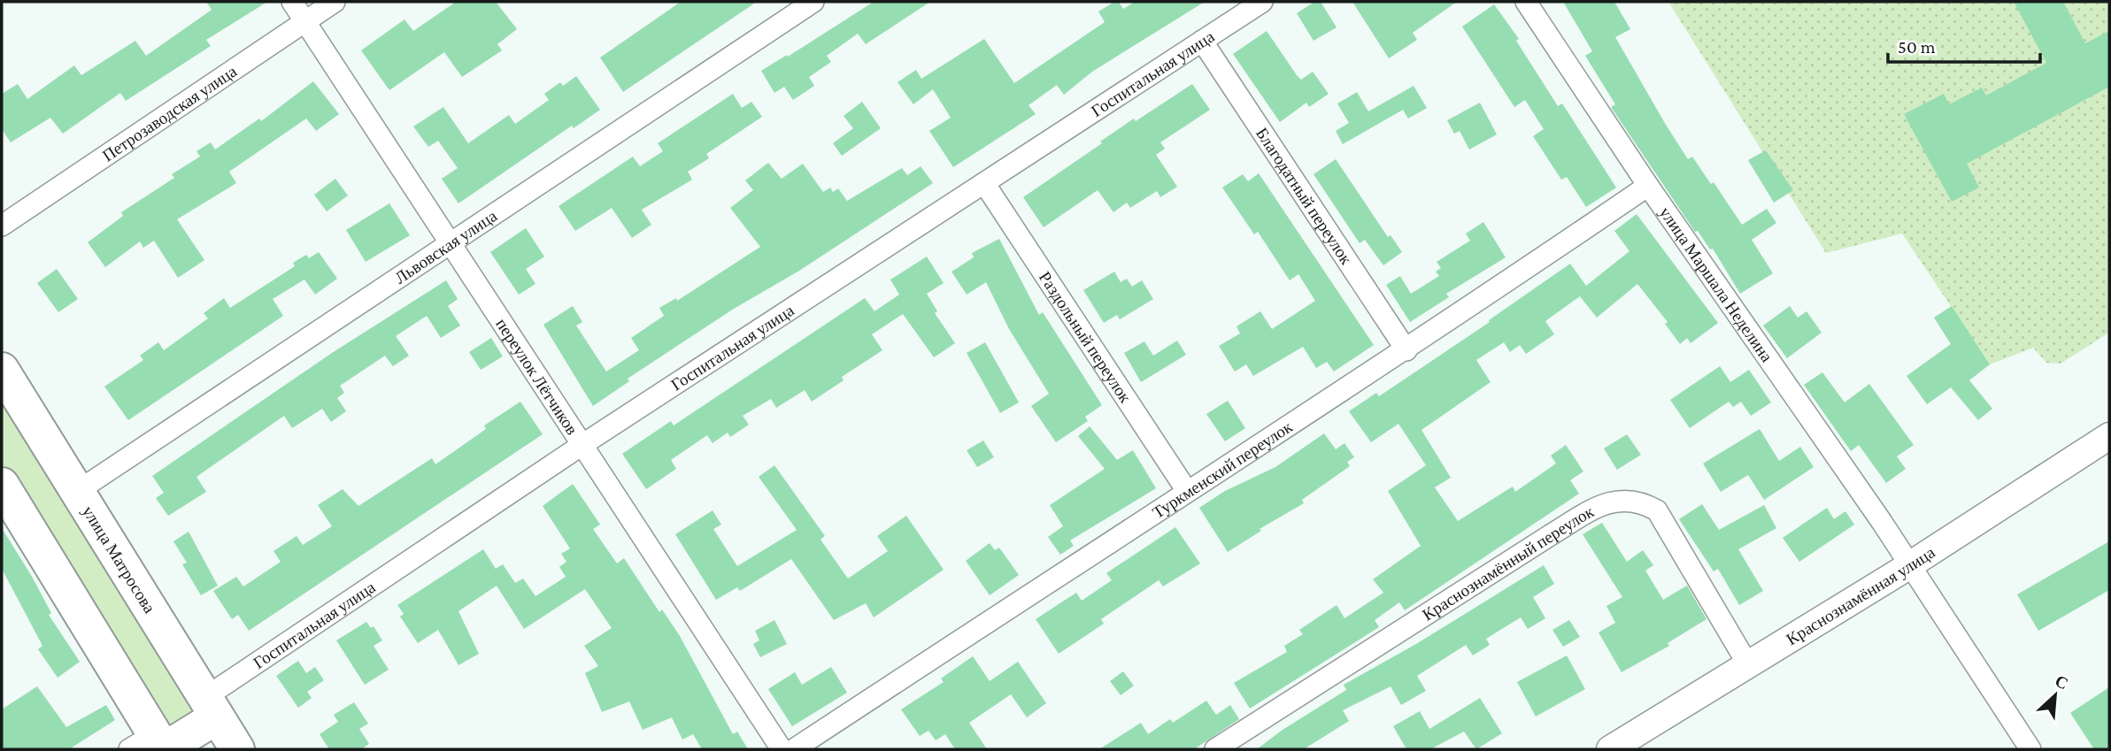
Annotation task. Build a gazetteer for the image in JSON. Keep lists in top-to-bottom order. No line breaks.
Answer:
{"streets":{"highway":["улица Матросова"],"street":["Госпитальная улица","Петрозаводская улица","Благодатный переулок","Львовская улица","улица Маршала Неделина","Раздольный переулок","переулок Лётчиков","Туркменский переулок","Краснознамённый переулок","Краснознамённая улица"]},"crossings":[["Госпитальная улица","Благодатный переулок"],["Госпитальная улица","Раздольный переулок"],["Госпитальная улица","переулок Лётчиков"],["Госпитальная улица","улица Матросова"],["Петрозаводская улица","переулок Лётчиков"],["Благодатный переулок","Туркменский переулок"],["Львовская улица","переулок Лётчиков"],["Львовская улица","улица Матросова"],["улица Маршала Неделина","Туркменский переулок"],["улица Маршала Неделина","Краснознамённая улица"],["Раздольный переулок","Туркменский переулок"],["Краснознамённый переулок","Краснознамённая улица"]],"scale_bar":"50 m","north":"top right"}
